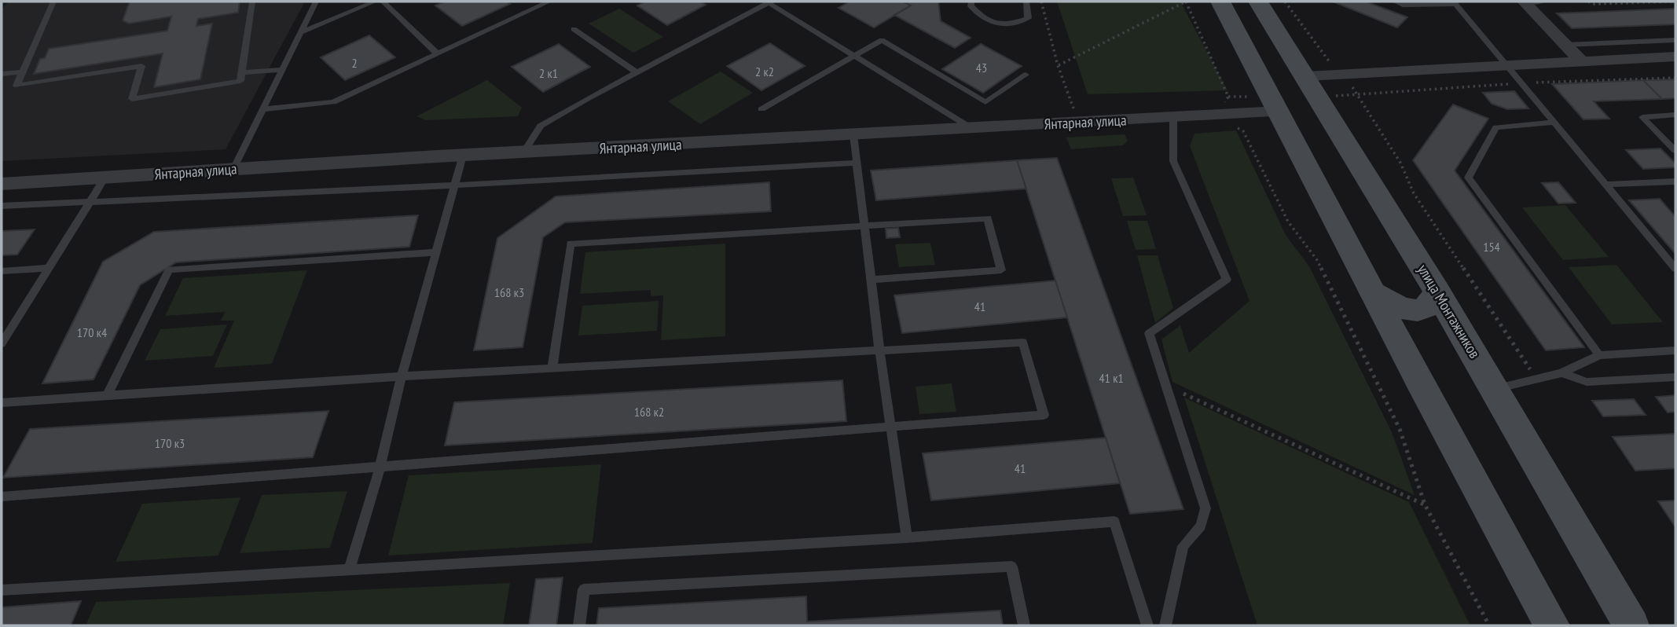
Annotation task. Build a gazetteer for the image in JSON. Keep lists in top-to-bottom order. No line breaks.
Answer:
{"streets":{"main road":["улица Монтажников"],"street":["Янтарная улица"]},"house_numbers":["2","43","2 к2","2 к1","154","168 к3","41","170 к4","41 к1","168 к2","170 к3","41"]}
